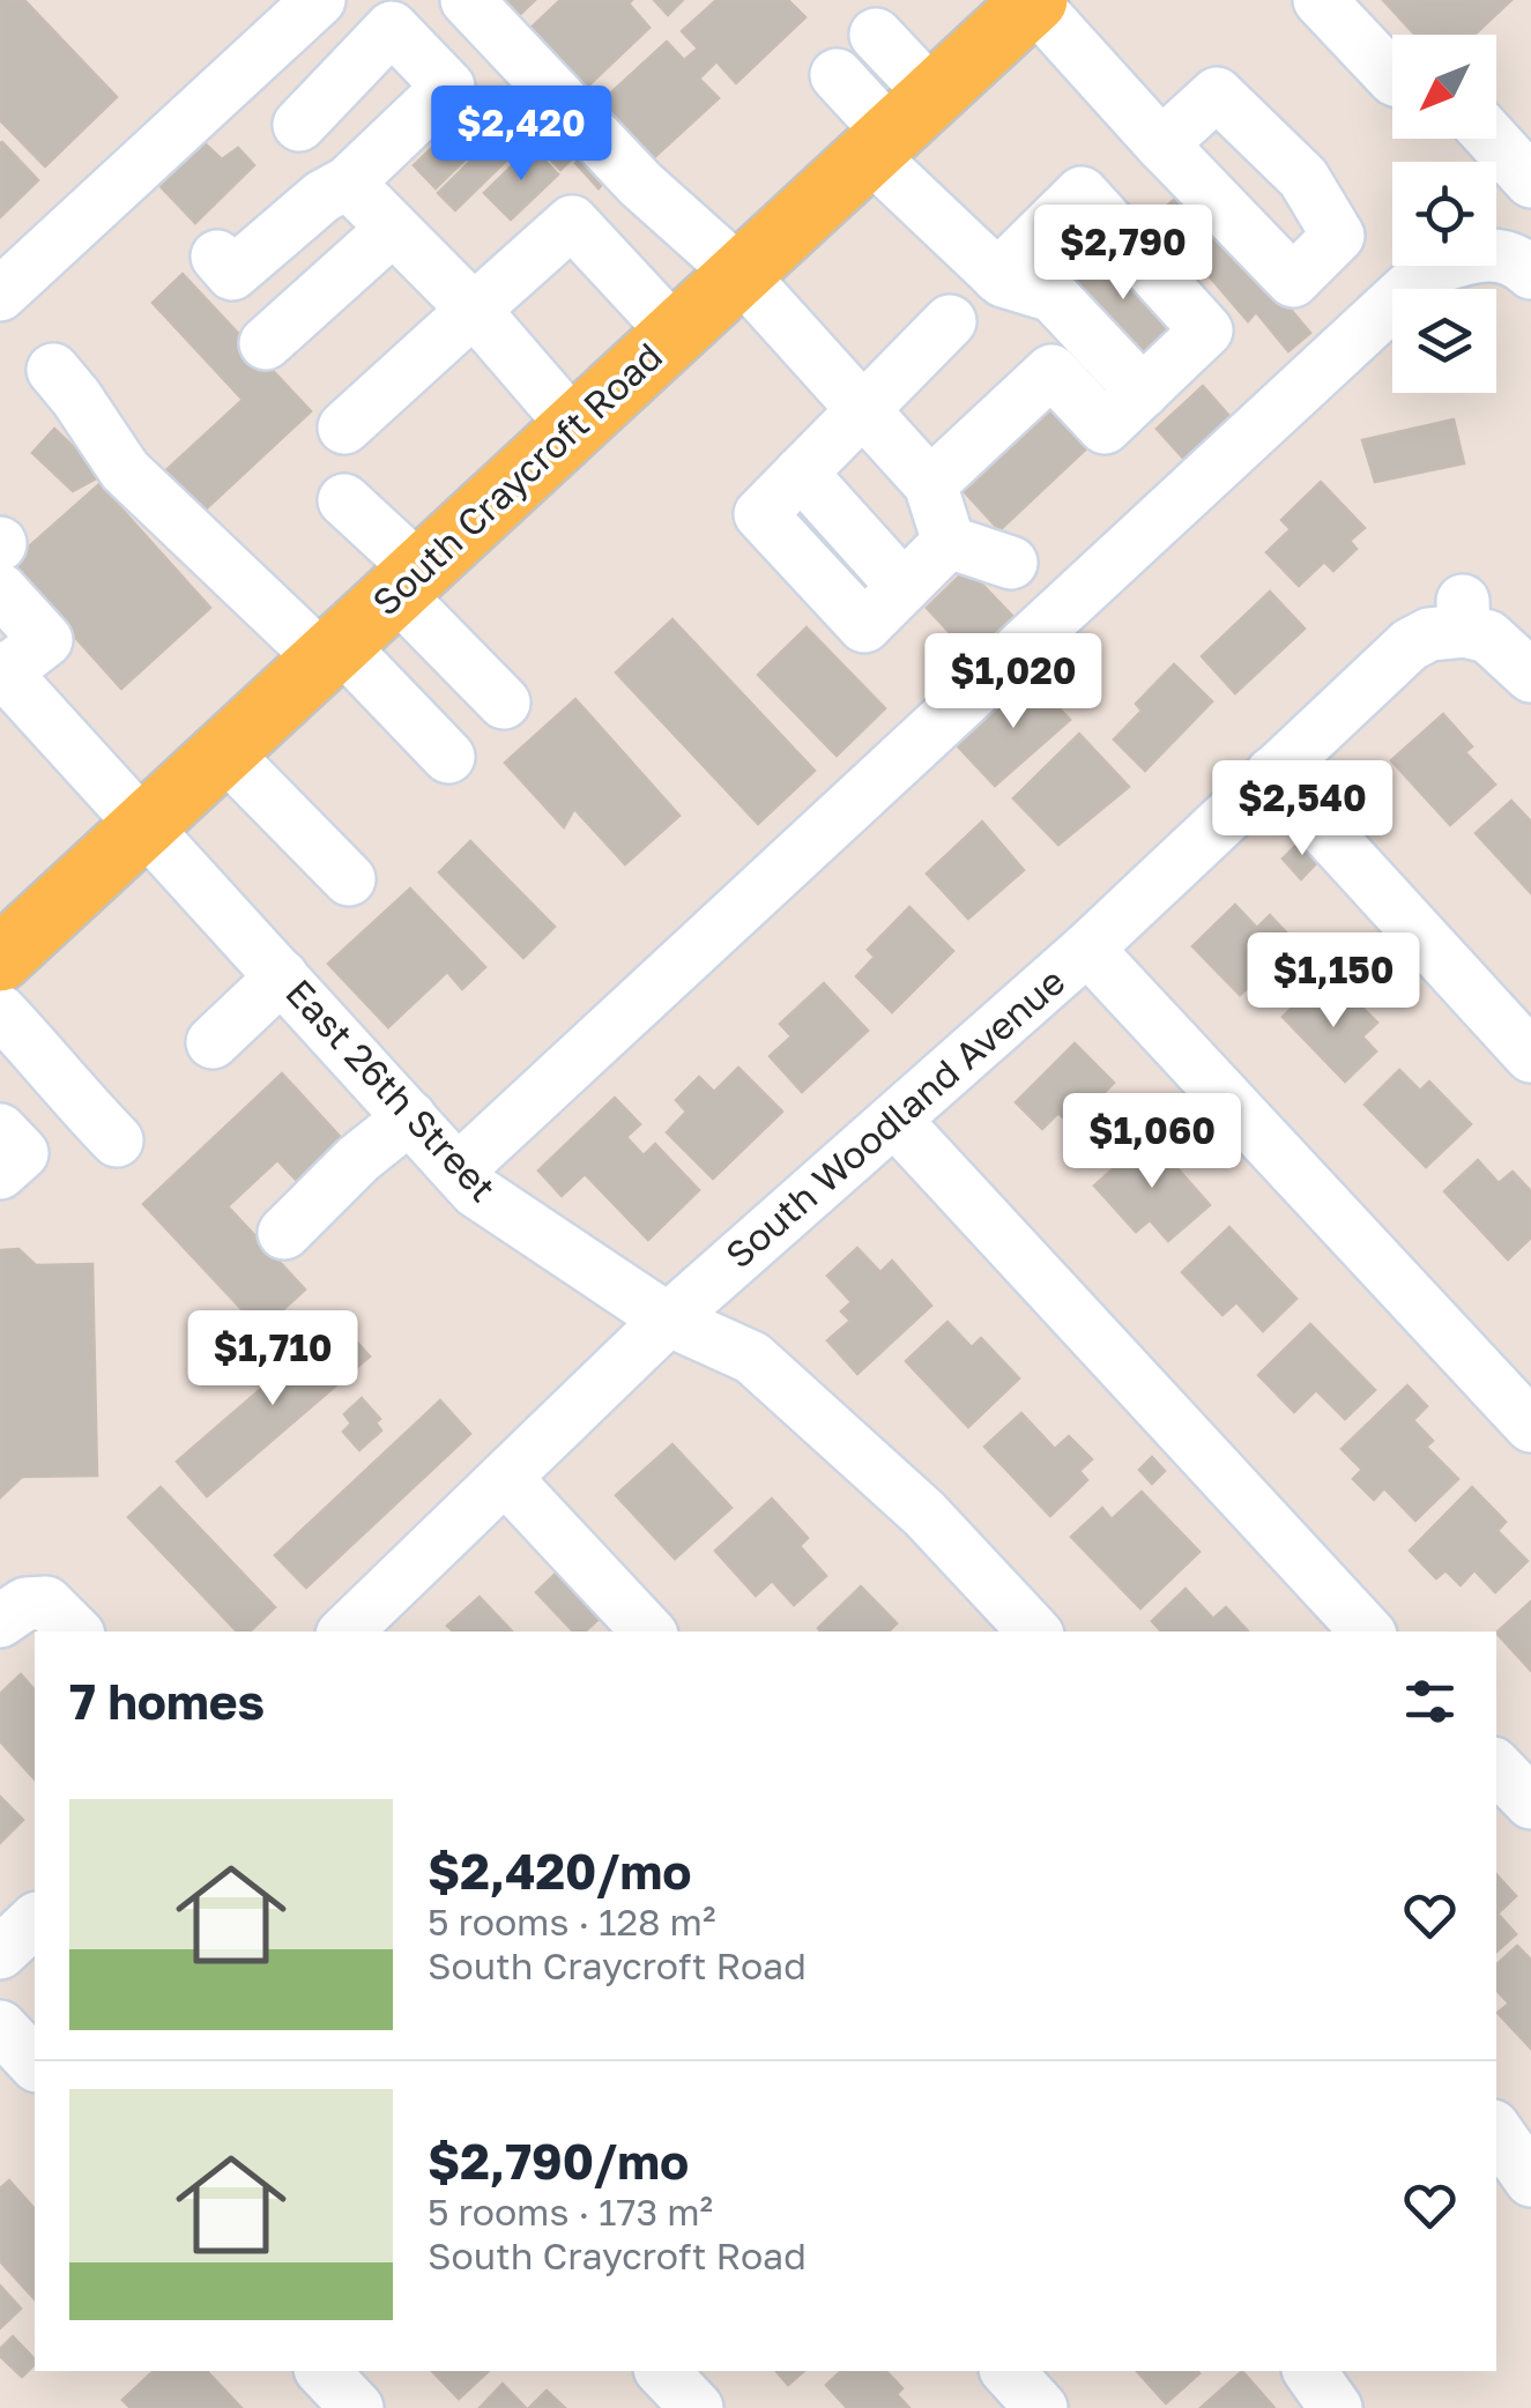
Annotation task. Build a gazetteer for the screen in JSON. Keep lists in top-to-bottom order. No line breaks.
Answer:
{"streets":{"main road":["South Craycroft Road"],"street":["East 26th Street","South Woodland Avenue"]},"crossings":[["South Craycroft Road","East 26th Street"],["East 26th Street","South Woodland Avenue"]],"north":"bottom left","page":{"price":["$2,420","$2,790","$1,020","$2,540","$1,150","$1,060","$1,710"],"heading":"7 homes","list":[{"name":"$2,420/mo","note":"5 rooms · 128 m² · South Craycroft Road"},{"name":"$2,790/mo","note":"5 rooms · 173 m² · South Craycroft Road"}]}}
